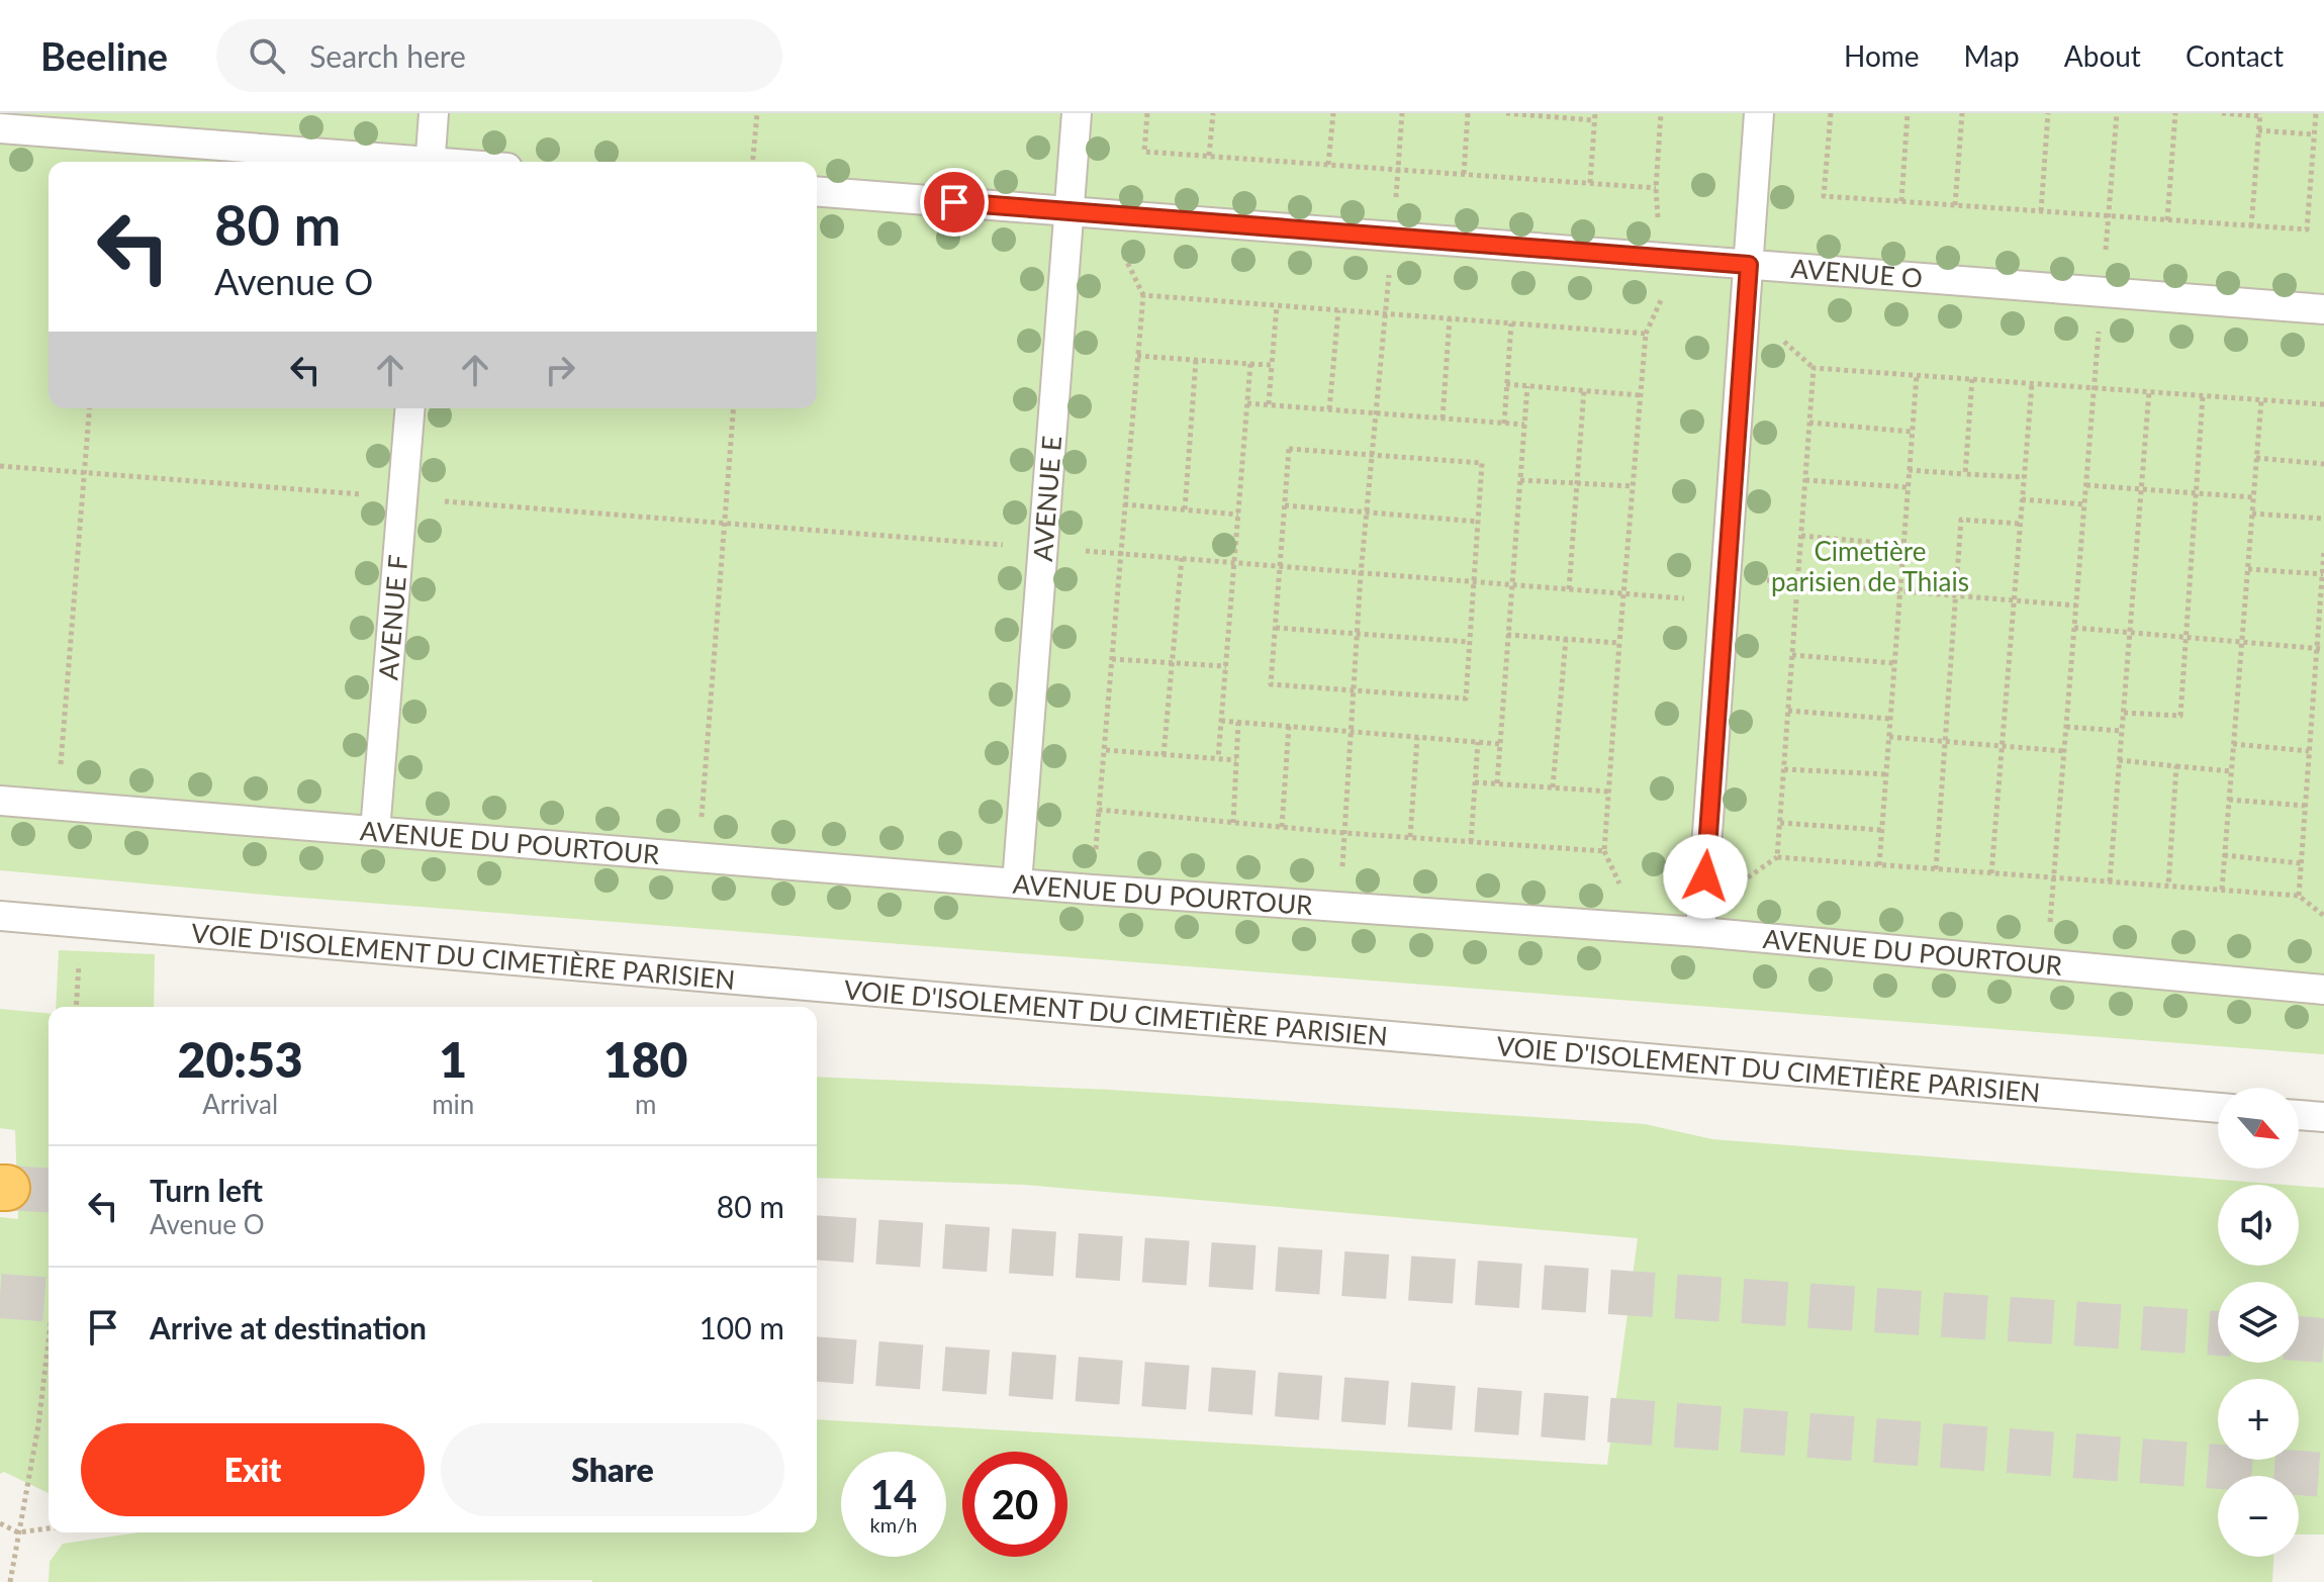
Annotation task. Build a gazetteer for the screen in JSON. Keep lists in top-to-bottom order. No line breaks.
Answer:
{"streets":{"lane":["AVENUE O","AVENUE E","AVENUE F","AVENUE DU POURTOUR","VOIE D'ISOLEMENT DU CIMETIÈRE PARISIEN"]},"crossings":[["AVENUE O","AVENUE E"],["AVENUE E","AVENUE DU POURTOUR"],["AVENUE F","AVENUE DU POURTOUR"]],"parks":["Cimetière parisien de Thiais"],"north":"bottom right","page":{"header":"Beeline","search":"Search here","nav":["Home","Map","About","Contact"],"turn":["80 m","Avenue O"],"eta":["20:53","Arrival","1","min","180","m"],"map_buttons":["+","−"],"list":[{"name":"Turn left","note":"Avenue O","value":"80 m"},{"name":"Arrive at destination","value":"100 m"}],"buttons":["Exit","Share"],"speed":"14 km/h","limit":"20"}}
